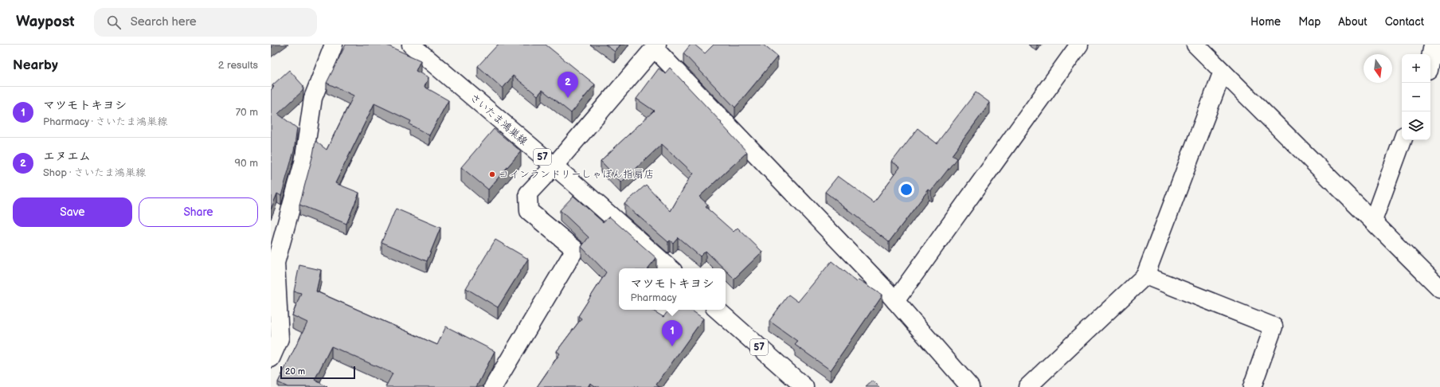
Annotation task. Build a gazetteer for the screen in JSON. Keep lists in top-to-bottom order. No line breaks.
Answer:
{"streets":{"street":["さいたま鴻巣線","57"]},"places":["コインランドリーしゃぼん指扇店"],"scale_bar":"20 m","north":"bottom","page":{"header":"Waypost","search":"Search here","nav":["Home","Map","About","Contact"],"heading":["Nearby","2 results"],"map_buttons":["+","−"],"pins":["2","1"],"list":[{"mark":"1","name":"マツモトキヨシ","note":"Pharmacy · さいたま鴻巣線","value":"70 m"},{"mark":"2","name":"エヌエム","note":"Shop · さいたま鴻巣線","value":"90 m"}],"buttons":["Save","Share"],"popup":["マツモトキヨシ","Pharmacy"],"scale":"20 m"}}
